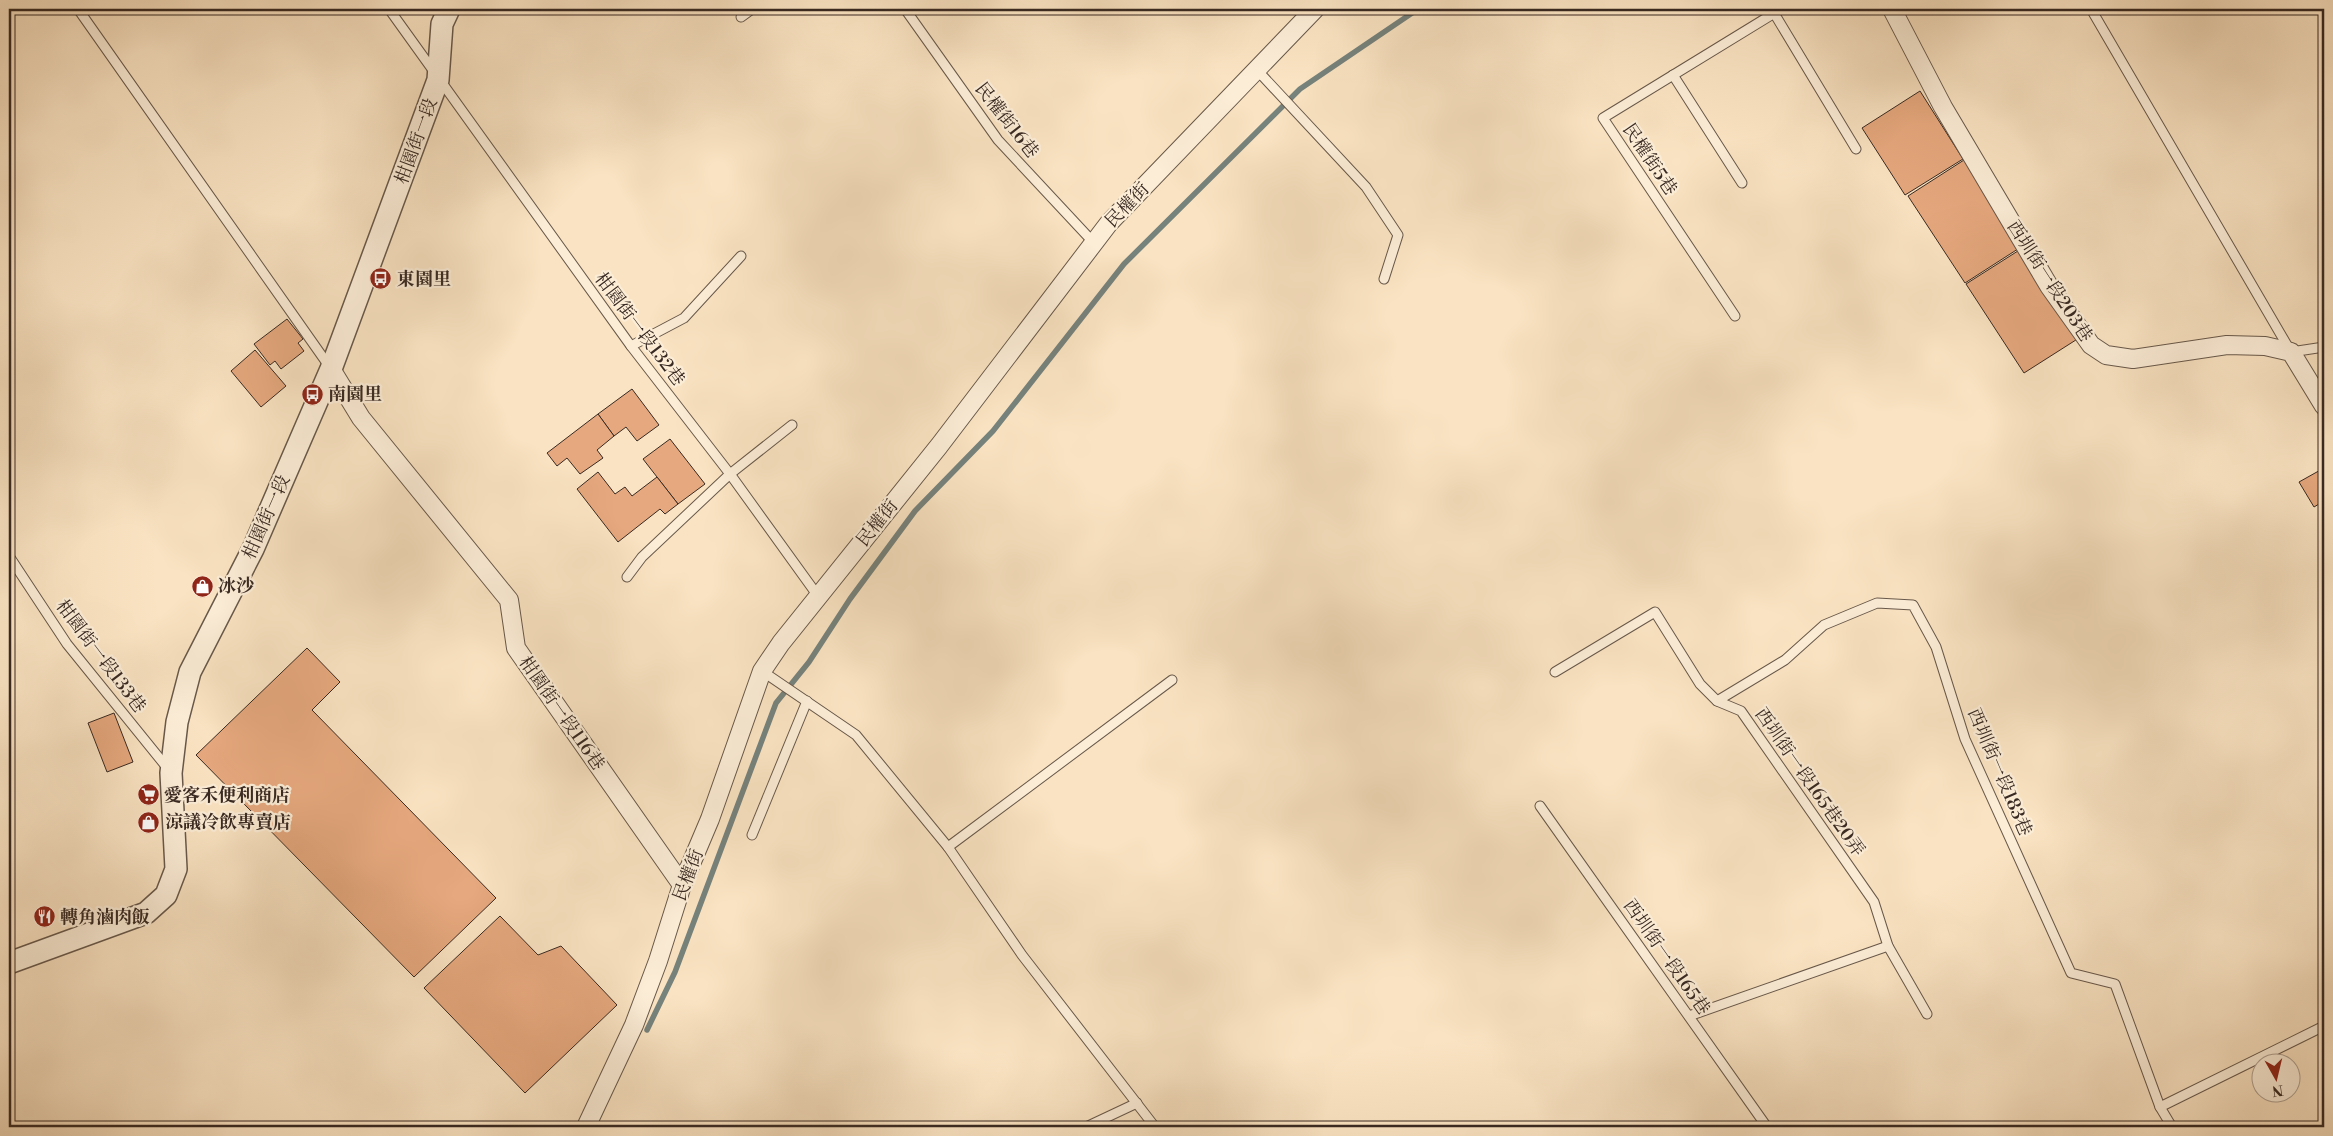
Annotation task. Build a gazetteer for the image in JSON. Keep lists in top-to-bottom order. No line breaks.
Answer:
{"streets":{"street":["柑園街一段","民權街","西圳街一段203巷","柑園街一段116巷"],"lane":["民權街16巷","民權街5巷","柑園街一段132巷","柑園街一段133巷","西圳街一段183巷","西圳街一段165巷20弄","西圳街一段165巷"]},"crossings":[["民權街16巷","民權街"],["柑園街一段","柑園街一段132巷"],["柑園街一段","柑園街一段133巷"],["柑園街一段","柑園街一段116巷"],["民權街","柑園街一段132巷"],["民權街","柑園街一段116巷"],["西圳街一段183巷","西圳街一段165巷20弄"]],"places":{"bus stop":["東園里","南園里"],"shop":["冰沙","涼議冷飲專賣店"],"supermarket":["愛客禾便利商店"],"restaurant":["轉角滷肉飯"]},"north":"bottom"}
